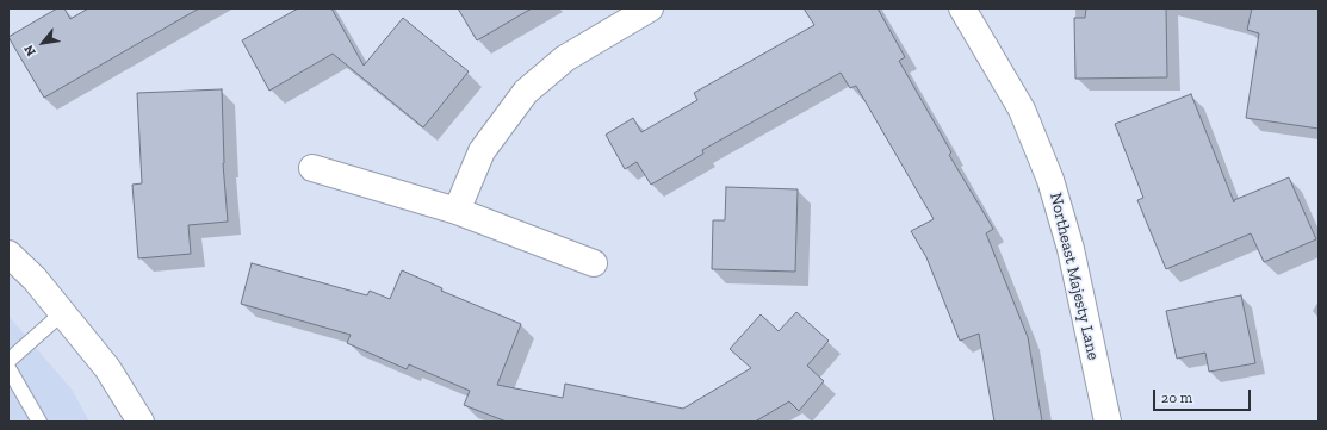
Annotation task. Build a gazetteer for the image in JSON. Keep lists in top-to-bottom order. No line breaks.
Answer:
{"streets":{"street":["Northeast Majesty Lane"]},"scale_bar":"20 m","north":"bottom left"}
